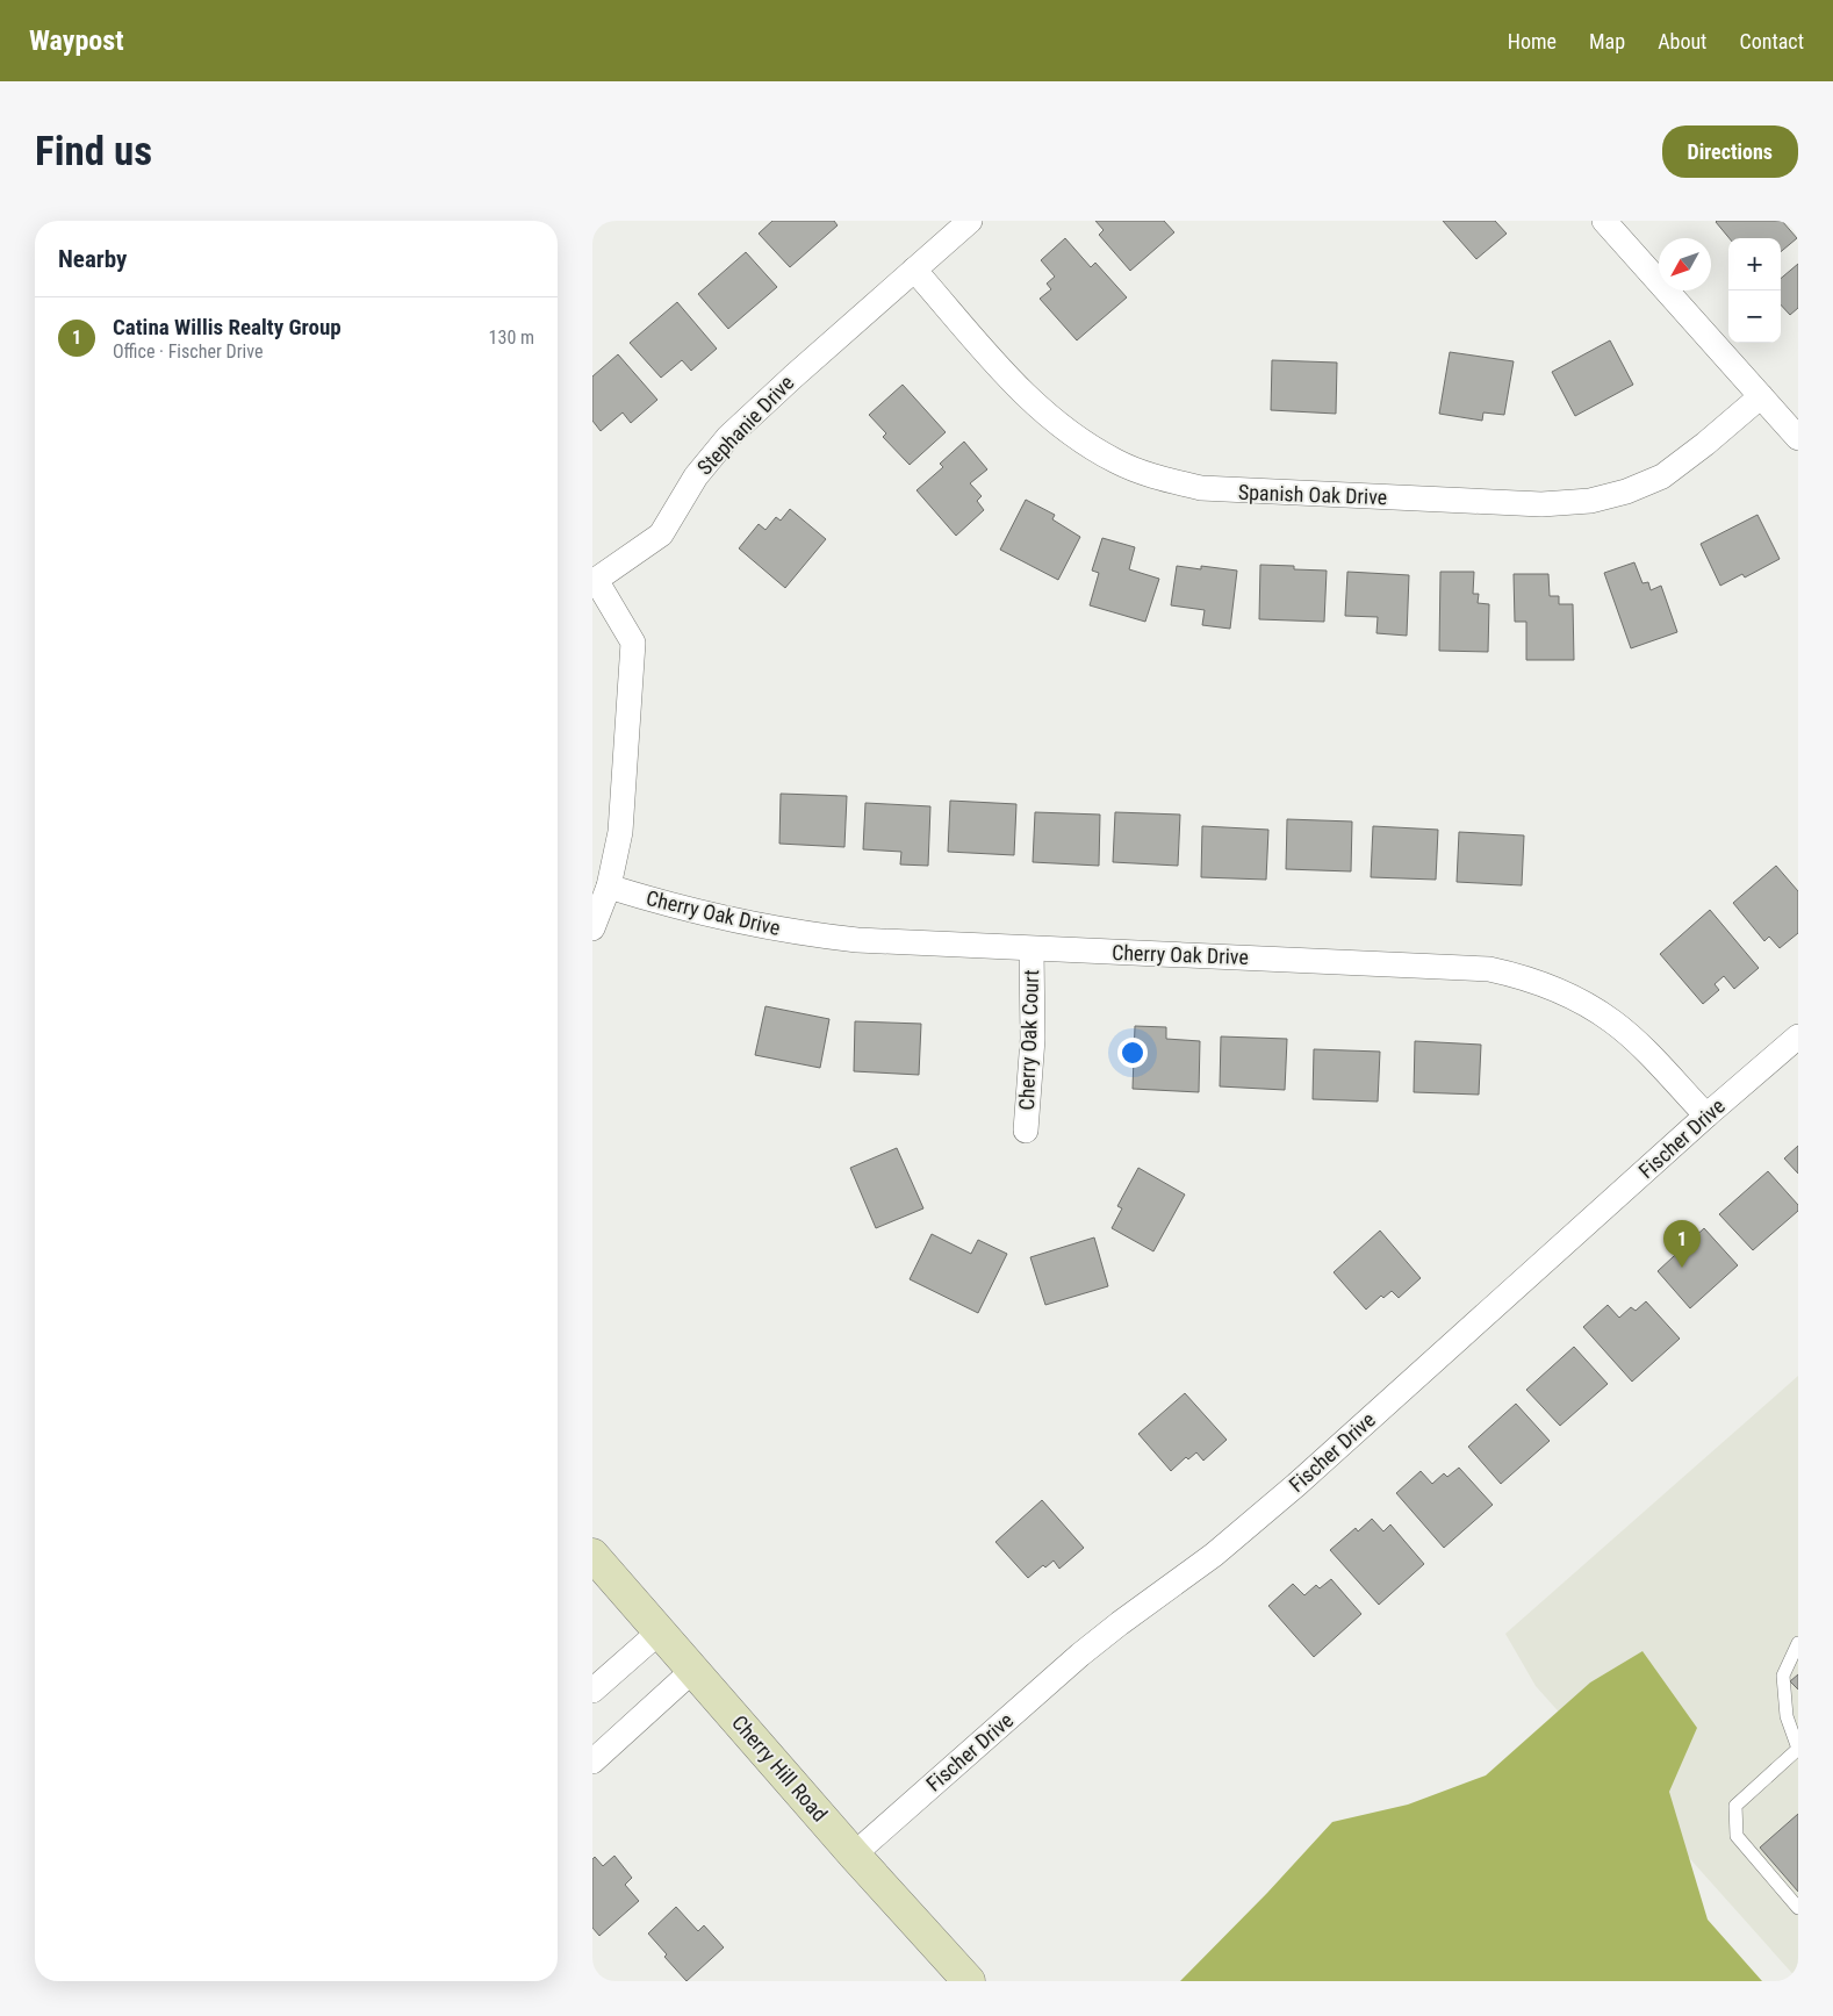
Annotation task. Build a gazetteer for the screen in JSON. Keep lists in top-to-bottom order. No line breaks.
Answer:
{"streets":{"main road":["Cherry Hill Road"],"street":["Stephanie Drive","Spanish Oak Drive","Cherry Oak Drive","Cherry Oak Court","Fischer Drive"]},"crossings":[["Stephanie Drive","Spanish Oak Drive"],["Stephanie Drive","Cherry Oak Drive"],["Cherry Oak Drive","Cherry Oak Court"],["Cherry Oak Drive","Fischer Drive"],["Fischer Drive","Cherry Hill Road"]],"north":"bottom left","page":{"header":"Waypost","nav":["Home","Map","About","Contact"],"buttons":"Directions","title":"Find us","heading":"Nearby","map_buttons":["+","−"],"list":[{"mark":"1","name":"Catina Willis Realty Group","note":"Office · Fischer Drive","value":"130 m"}],"pins":"1"}}
